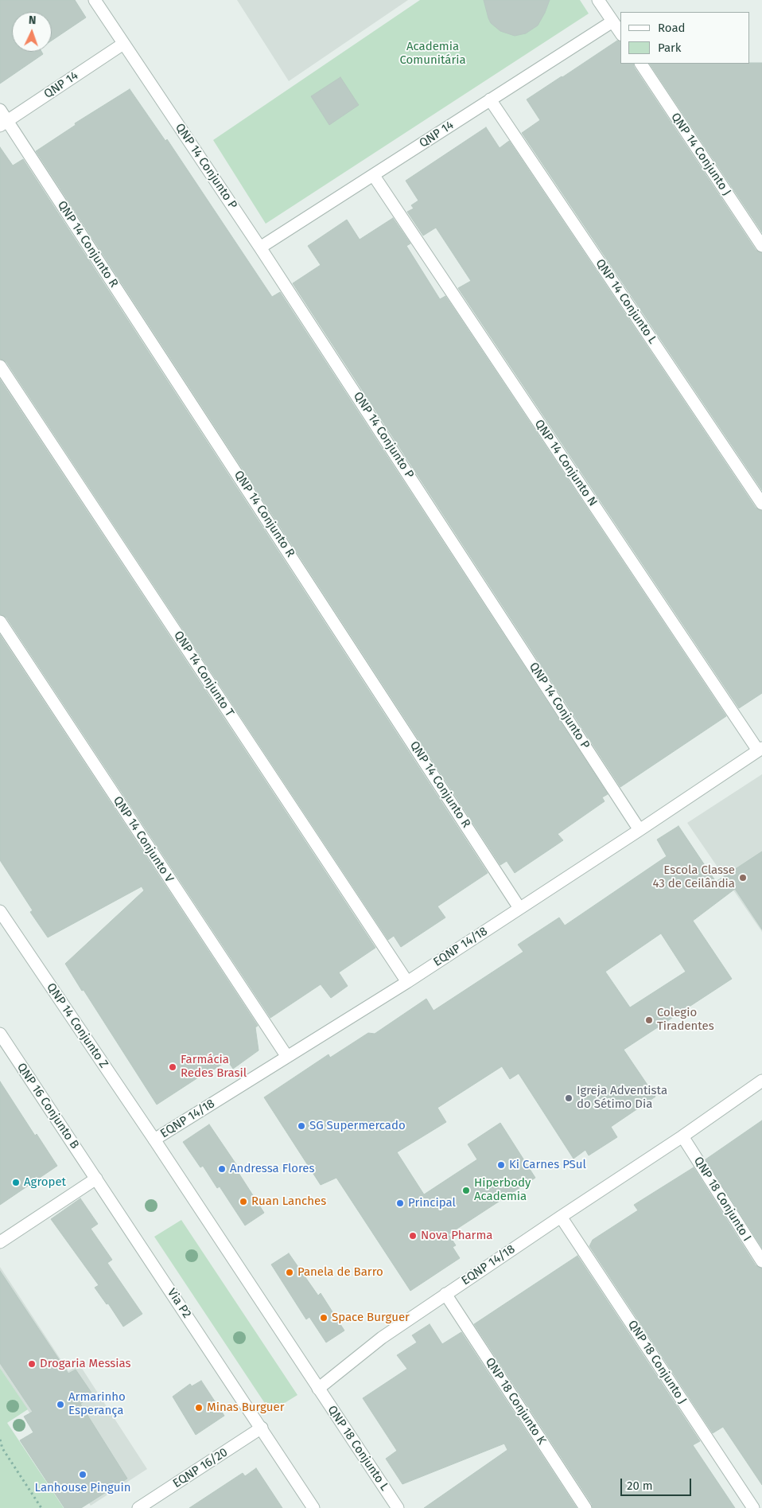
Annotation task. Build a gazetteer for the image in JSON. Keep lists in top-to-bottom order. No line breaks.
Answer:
{"streets":{"street":["QNP 14","QNP 14 Conjunto J","QNP 14 Conjunto P","QNP 14 Conjunto R","QNP 14 Conjunto L","QNP 14 Conjunto N","QNP 14 Conjunto T","QNP 14 Conjunto V","EQNP 14/18","QNP 14 Conjunto Z","QNP 16 Conjunto B","QNP 18 Conjunto I","Via P2","QNP 18 Conjunto J","QNP 18 Conjunto K","QNP 18 Conjunto L","EQNP 16/20"]},"crossings":[["QNP 14","QNP 14 Conjunto P"],["QNP 14","QNP 14 Conjunto R"],["QNP 14","QNP 14 Conjunto L"],["QNP 14","QNP 14 Conjunto N"],["QNP 14 Conjunto P","EQNP 14/18"],["QNP 14 Conjunto R","EQNP 14/18"],["QNP 14 Conjunto N","EQNP 14/18"],["QNP 14 Conjunto T","EQNP 14/18"],["QNP 14 Conjunto V","EQNP 14/18"],["EQNP 14/18","QNP 14 Conjunto Z"],["EQNP 14/18","QNP 18 Conjunto I"],["EQNP 14/18","QNP 18 Conjunto J"],["EQNP 14/18","QNP 18 Conjunto K"],["EQNP 14/18","QNP 18 Conjunto L"],["QNP 16 Conjunto B","Via P2"],["Via P2","EQNP 16/20"]],"parks":["Academia Comunitária"],"places":["Escola Classe 43 de Ceilândia","Colegio Tiradentes","Farmácia Redes Brasil","Igreja Adventista do Sétimo Dia","SG Supermercado","Ki Carnes PSul","Andressa Flores","Agropet","Hiperbody Academia","Ruan Lanches","Principal","Nova Pharma","Panela de Barro","Space Burguer","Drogaria Messias","Armarinho Esperança","Minas Burguer","Lanhouse Pinguin"],"legend":["Road","Park"],"scale_bar":"20 m","north":"top"}
